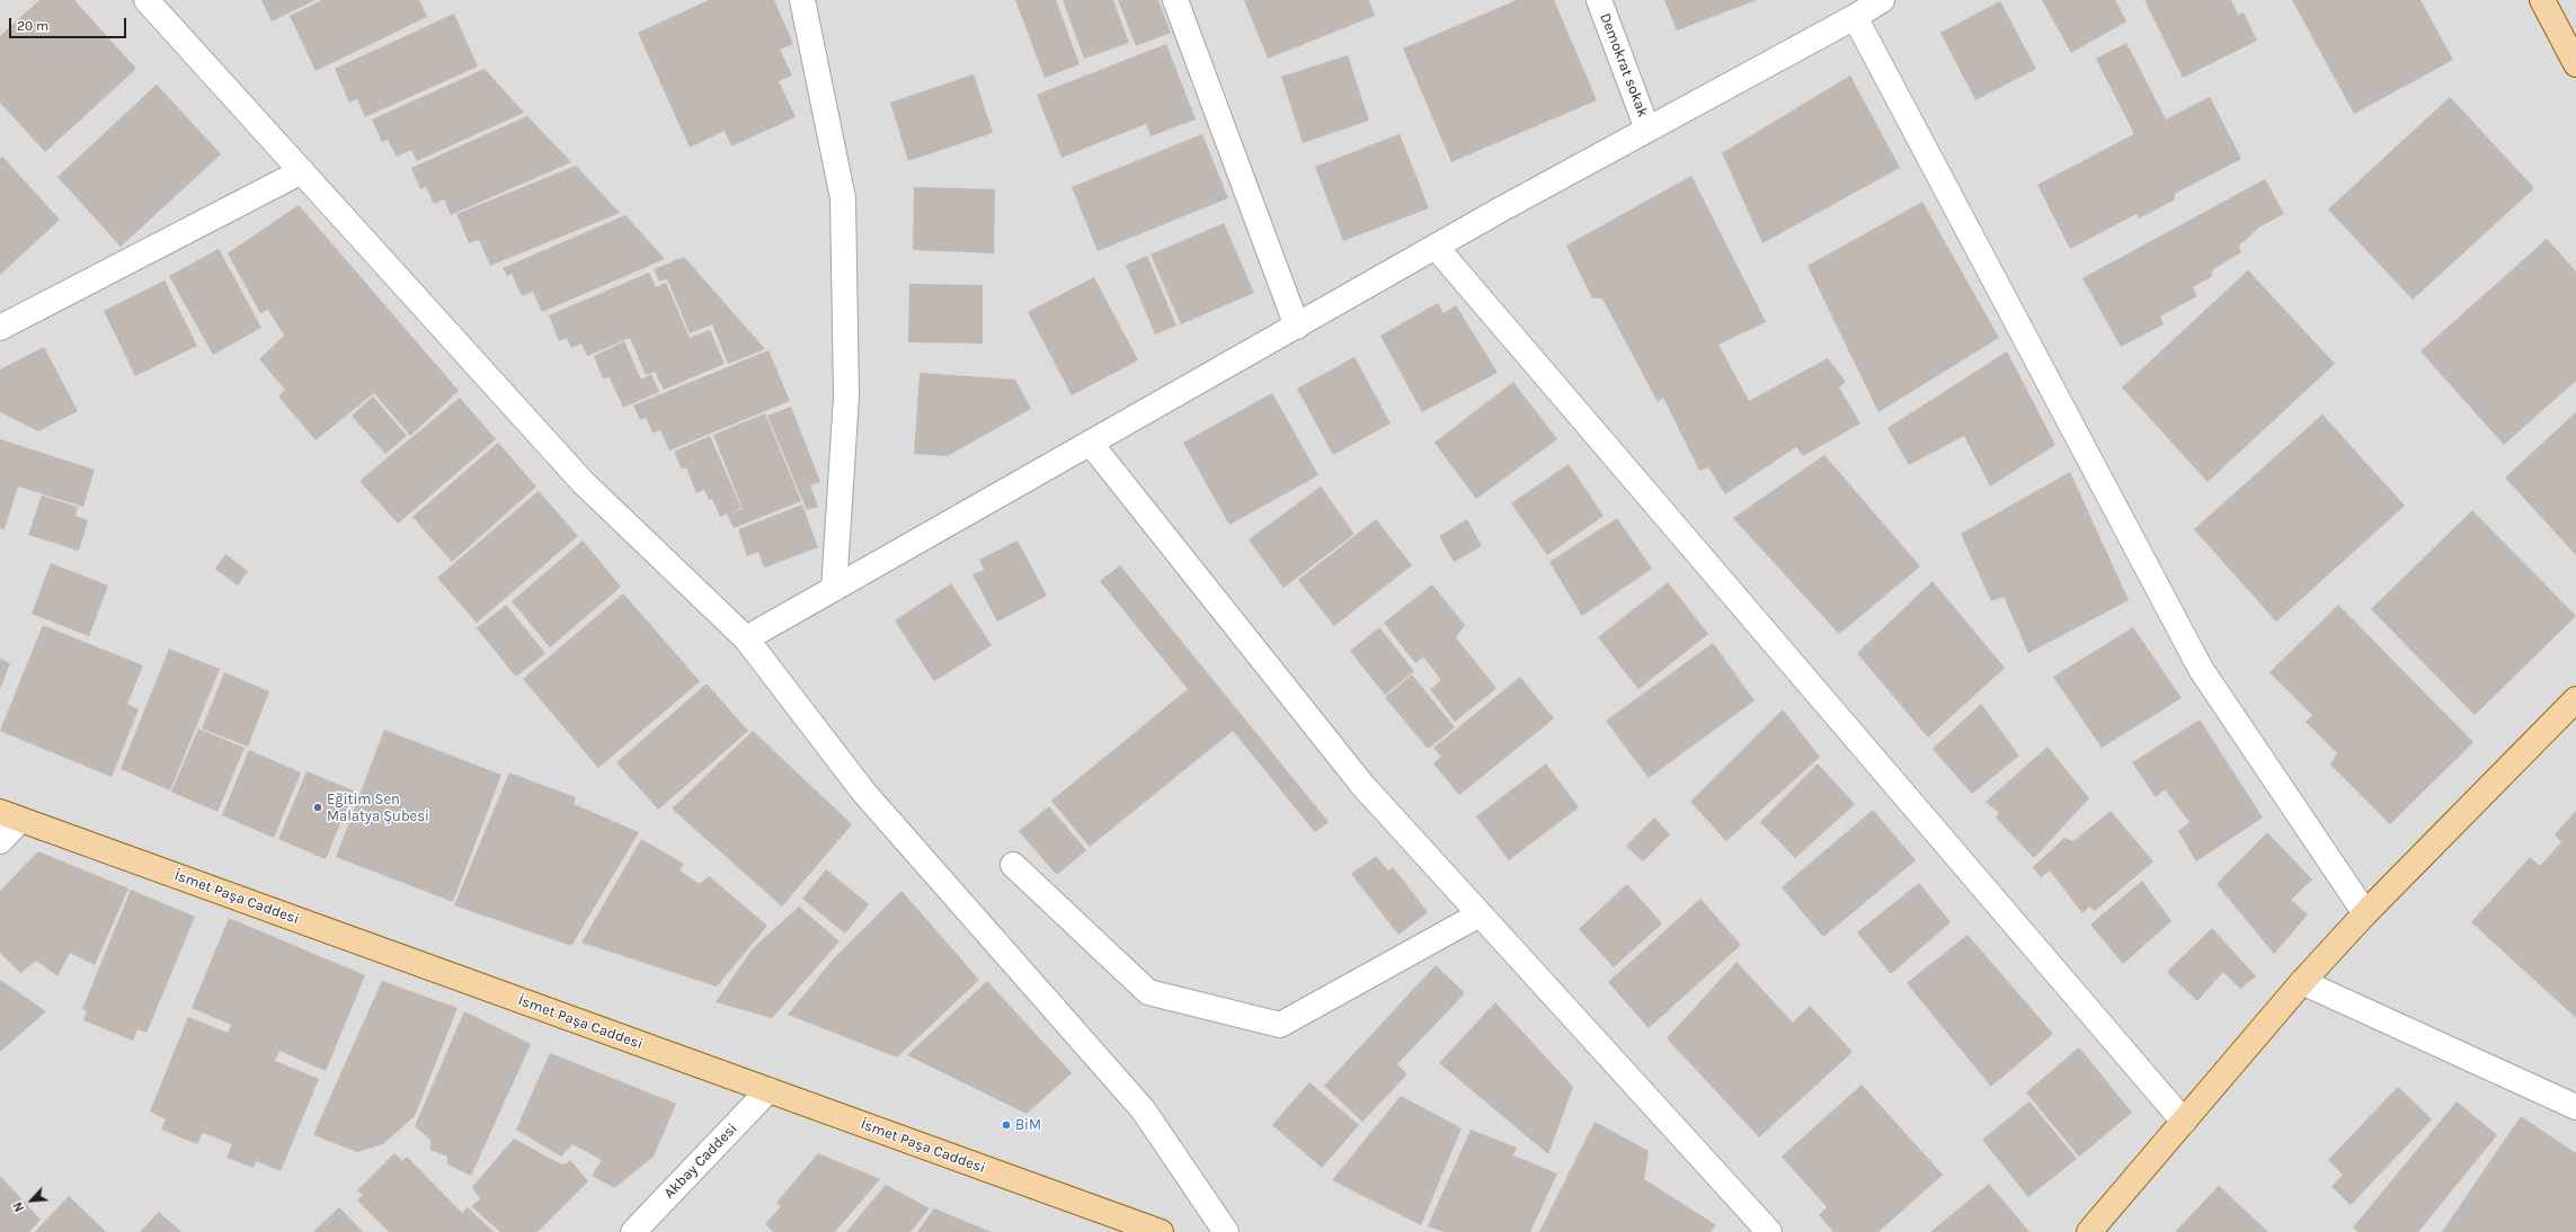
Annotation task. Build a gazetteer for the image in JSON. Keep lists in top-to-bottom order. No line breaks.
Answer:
{"streets":{"main road":["İsmet Paşa Caddesi"],"street":["Demokrat sokak","Akbay Caddesi"]},"crossings":[["İsmet Paşa Caddesi","Akbay Caddesi"]],"places":["Eğitim Sen Malatya Şubesi","BiM"],"scale_bar":"20 m","north":"bottom left"}
